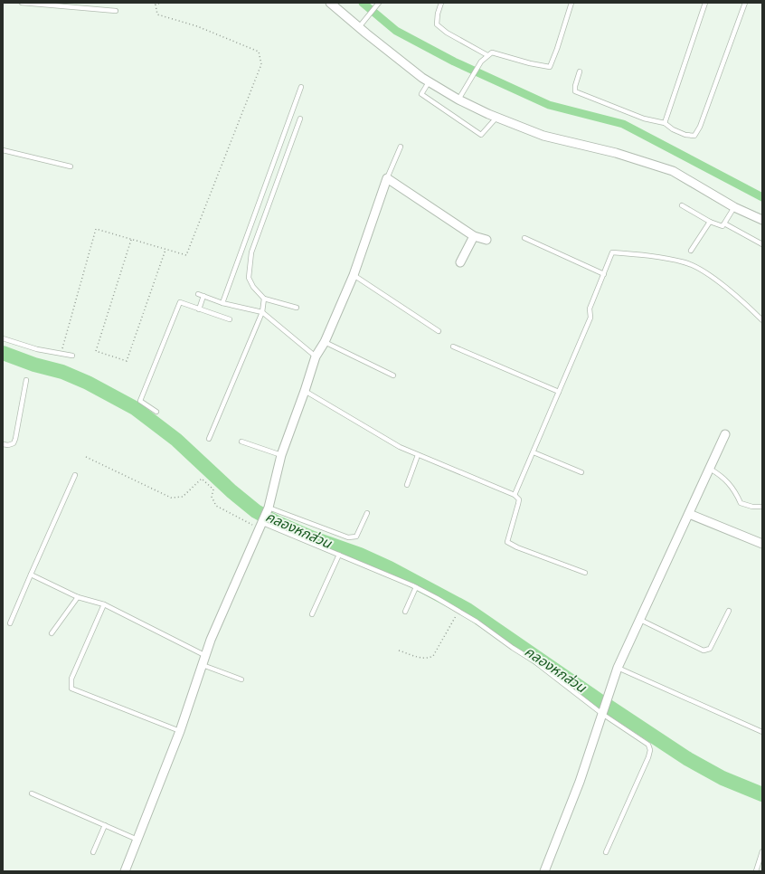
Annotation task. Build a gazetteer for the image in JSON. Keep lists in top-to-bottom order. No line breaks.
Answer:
{"water":["คลองหกส่วน"]}
